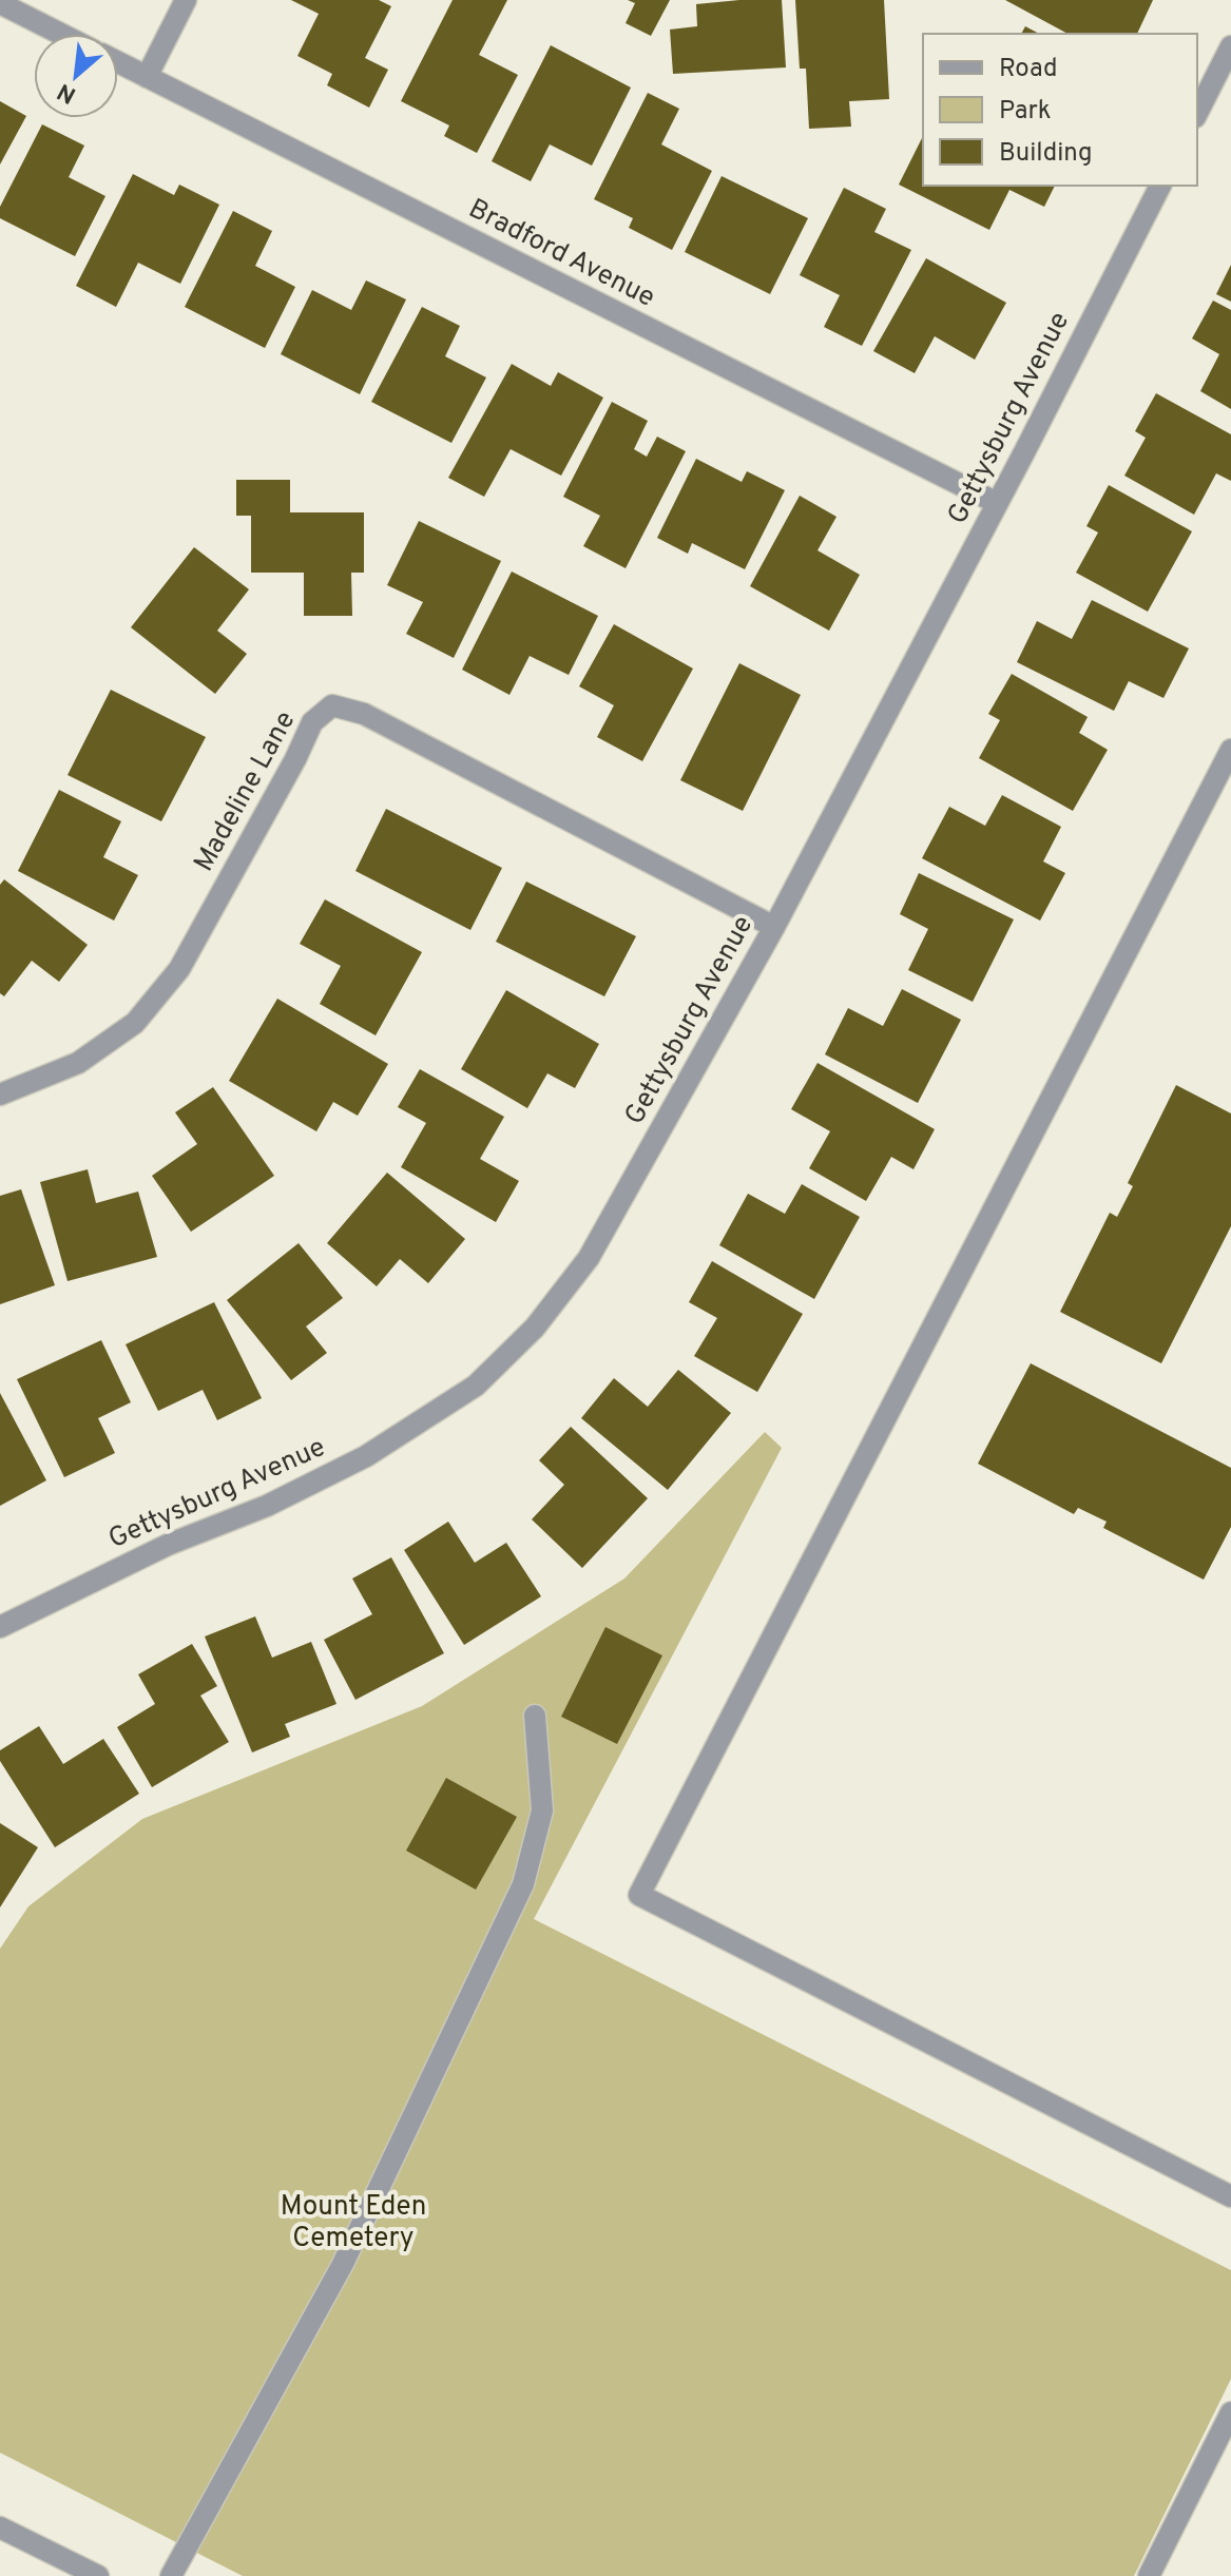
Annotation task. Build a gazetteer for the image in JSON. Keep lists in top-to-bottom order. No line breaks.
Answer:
{"streets":{"street":["Bradford Avenue","Gettysburg Avenue","Madeline Lane"]},"crossings":[["Bradford Avenue","Gettysburg Avenue"],["Gettysburg Avenue","Madeline Lane"]],"parks":["Mount Eden Cemetery"],"legend":["Road","Park","Building"],"north":"bottom left"}
